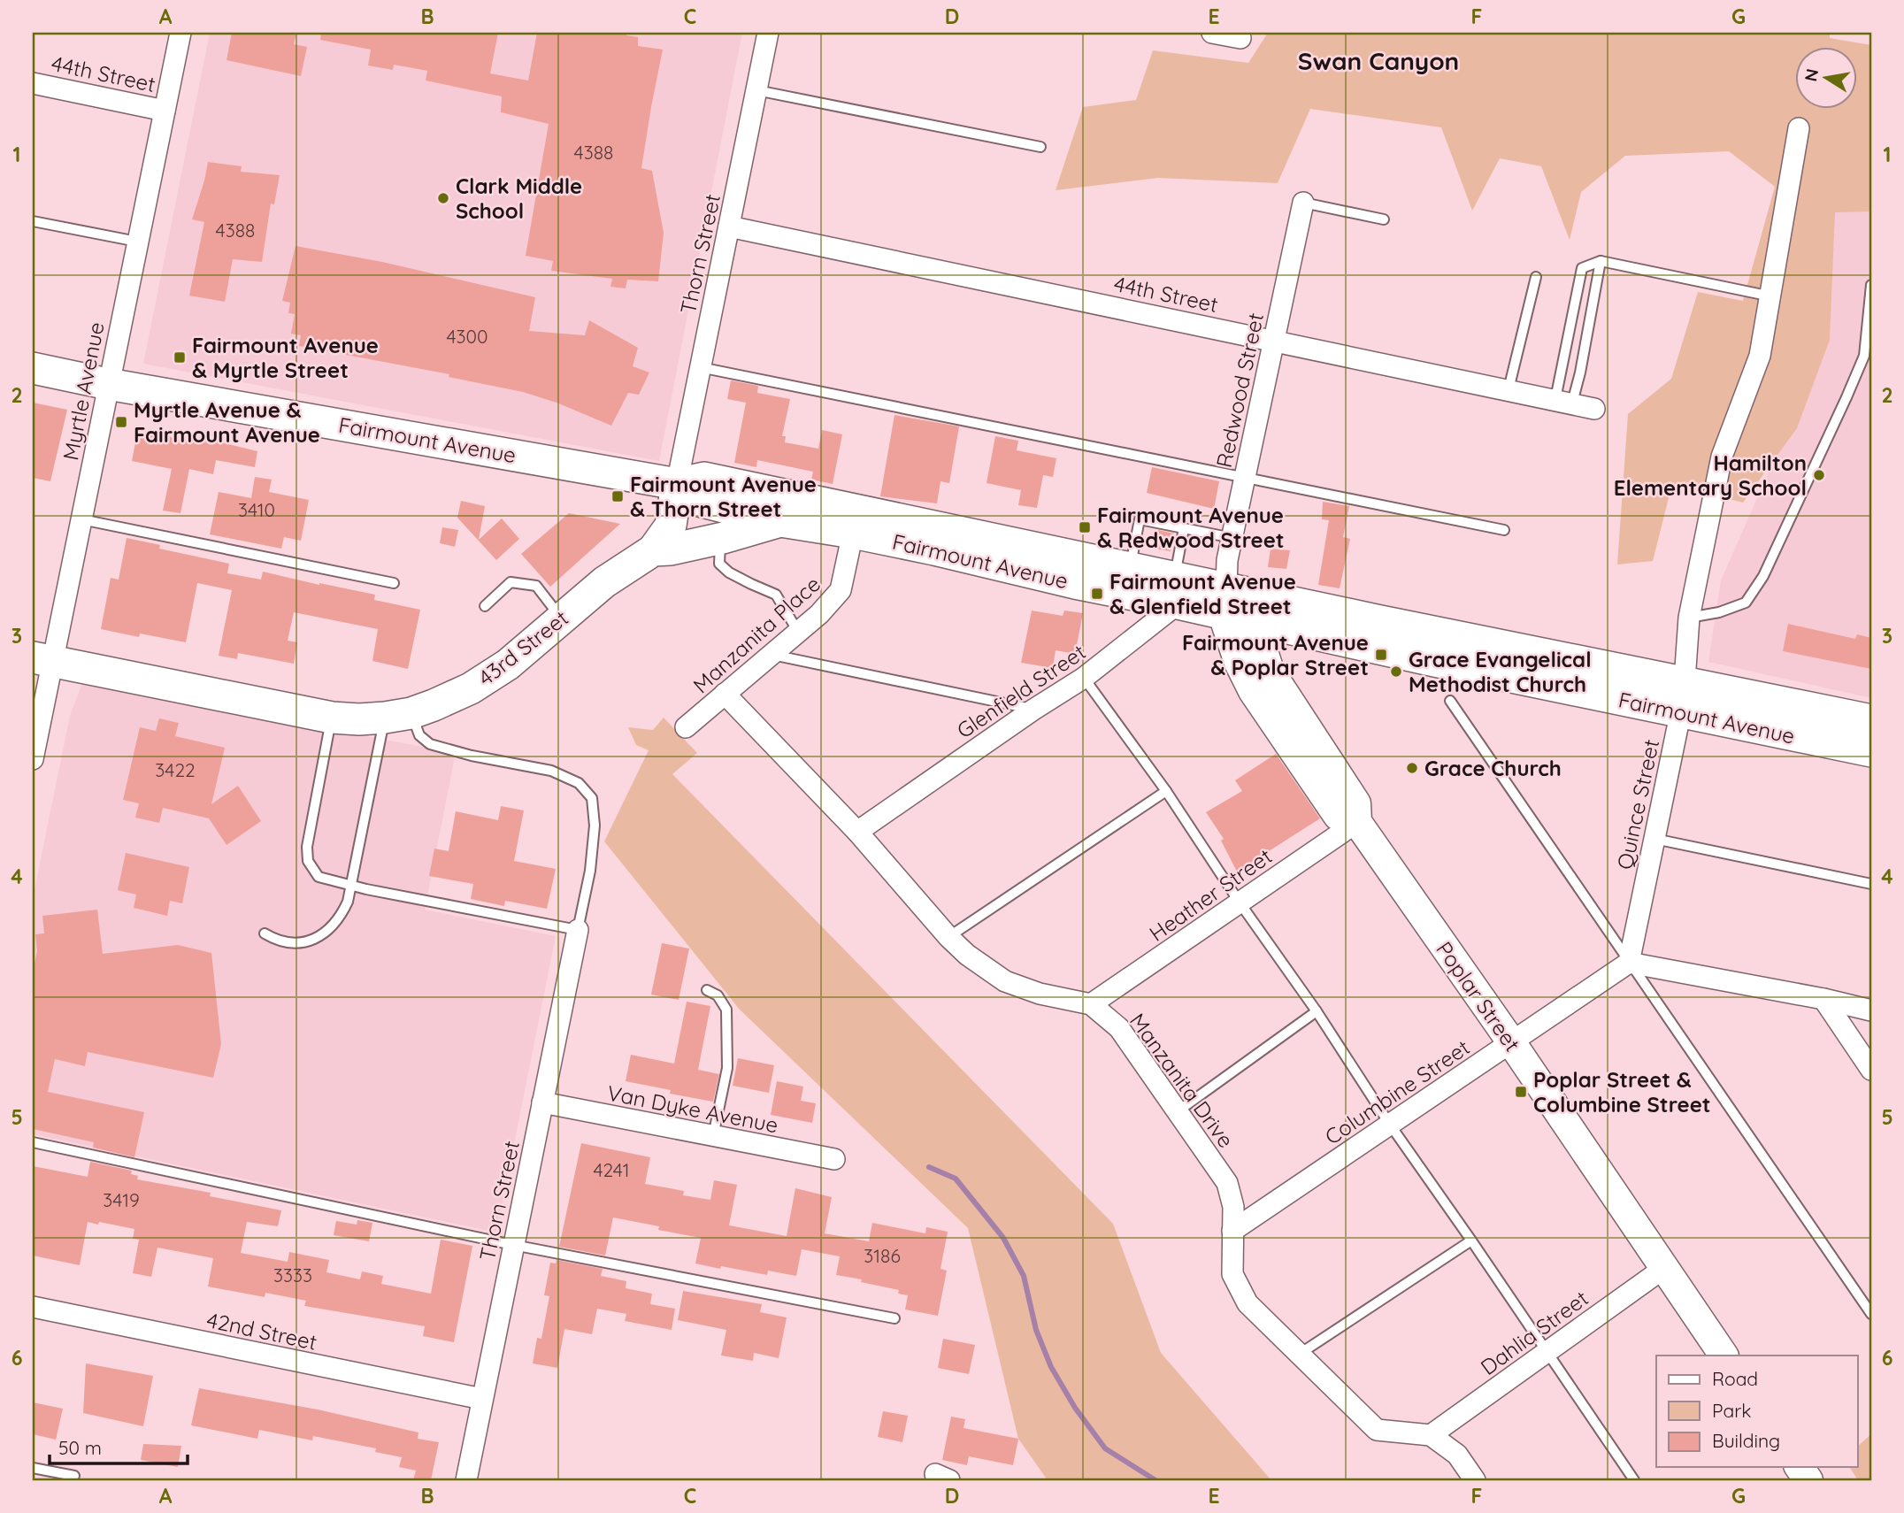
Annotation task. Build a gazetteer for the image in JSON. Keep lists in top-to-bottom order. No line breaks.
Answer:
{"streets":{"main road":["Fairmount Avenue","43rd Street"],"street":["44th Street","Thorn Street","Redwood Street","Myrtle Avenue","Manzanita Place","Glenfield Street","Quince Street","Heather Street","Poplar Street","Manzanita Drive","Columbine Street","Van Dyke Avenue","42nd Street","Dahlia Street"]},"crossings":[["44th Street","Thorn Street"],["44th Street","Redwood Street"],["44th Street","Myrtle Avenue"],["Thorn Street","Fairmount Avenue"],["Thorn Street","Van Dyke Avenue"],["Thorn Street","42nd Street"],["Redwood Street","Fairmount Avenue"],["Redwood Street","Poplar Street"],["Myrtle Avenue","Fairmount Avenue"],["Myrtle Avenue","43rd Street"],["Fairmount Avenue","Manzanita Place"],["Fairmount Avenue","43rd Street"],["Fairmount Avenue","Glenfield Street"],["Fairmount Avenue","Quince Street"],["Fairmount Avenue","Poplar Street"],["Manzanita Place","Manzanita Drive"],["Glenfield Street","Manzanita Drive"],["Quince Street","Columbine Street"],["Heather Street","Poplar Street"],["Heather Street","Manzanita Drive"],["Poplar Street","Columbine Street"],["Poplar Street","Dahlia Street"],["Manzanita Drive","Columbine Street"],["Manzanita Drive","Dahlia Street"]],"districts":["Swan Canyon"],"places":{"other":["Clark Middle School","Hamilton Elementary School","Grace Evangelical Methodist Church","Grace Church"],"transit":["Fairmount Avenue & Myrtle Street","Myrtle Avenue & Fairmount Avenue","Fairmount Avenue & Thorn Street","Fairmount Avenue & Redwood Street","Fairmount Avenue & Glenfield Street","Fairmount Avenue & Poplar Street","Poplar Street & Columbine Street"]},"house_numbers":["4388","4388","4300","3410","3422","4241","3419","3186","3333"],"legend":["Road","Park","Building"],"scale_bar":"50 m","north":"left","grid":{"columns":["A","B","C","D","E","F","G"],"rows":["1","2","3","4","5","6"]}}
